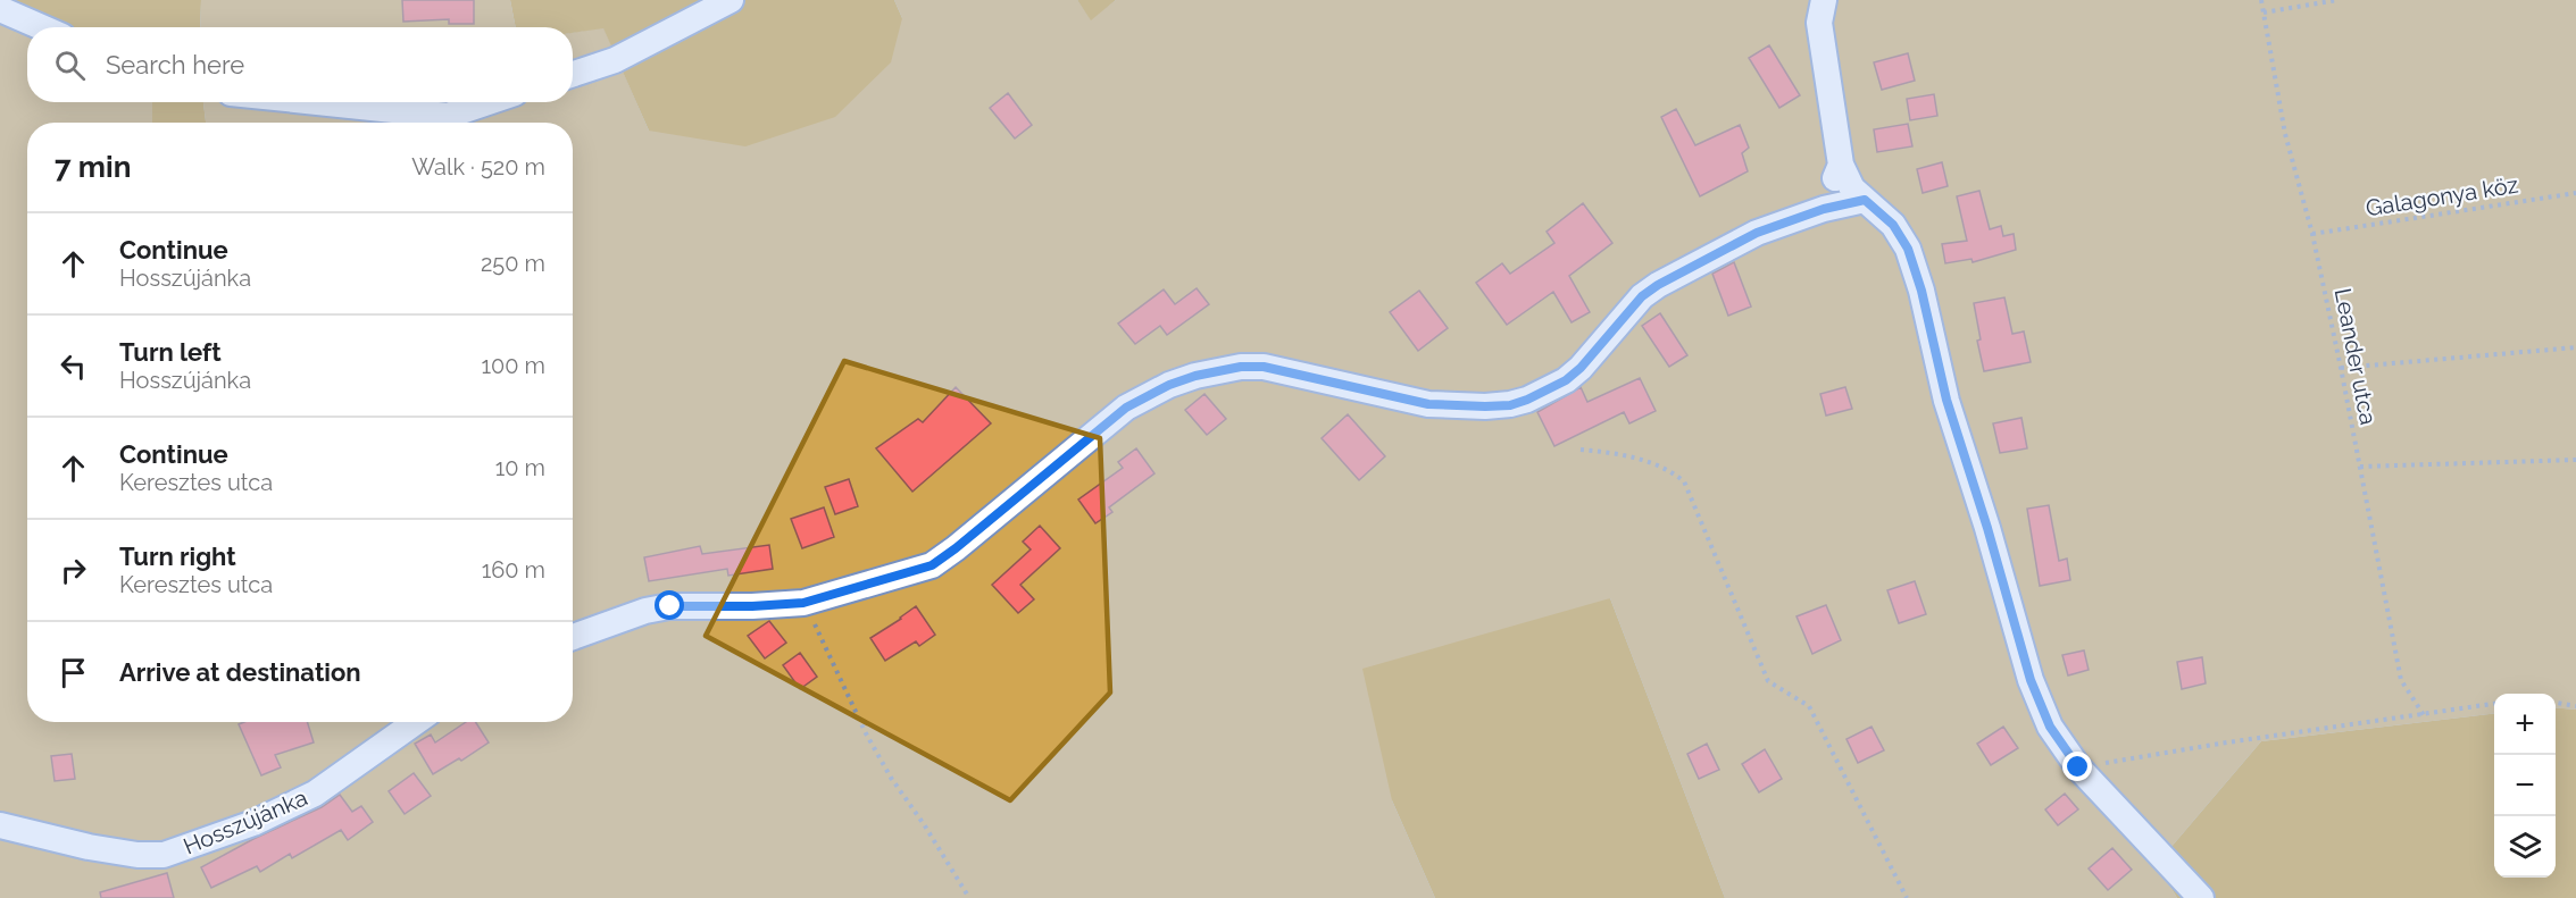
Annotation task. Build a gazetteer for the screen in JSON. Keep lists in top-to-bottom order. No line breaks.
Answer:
{"streets":{"street":["Hosszújánka"],"path":["Galagonya köz","Leander utca"]},"crossings":[["Galagonya köz","Leander utca"]],"page":{"search":"Search here","heading":["7 min","Walk · 520 m"],"list":[["Continue","Hosszújánka","250 m"],["Turn left","Hosszújánka","100 m"],["Continue","Keresztes utca","10 m"],["Turn right","Keresztes utca","160 m"],"Arrive at destination"],"map_buttons":["+","−"]}}
